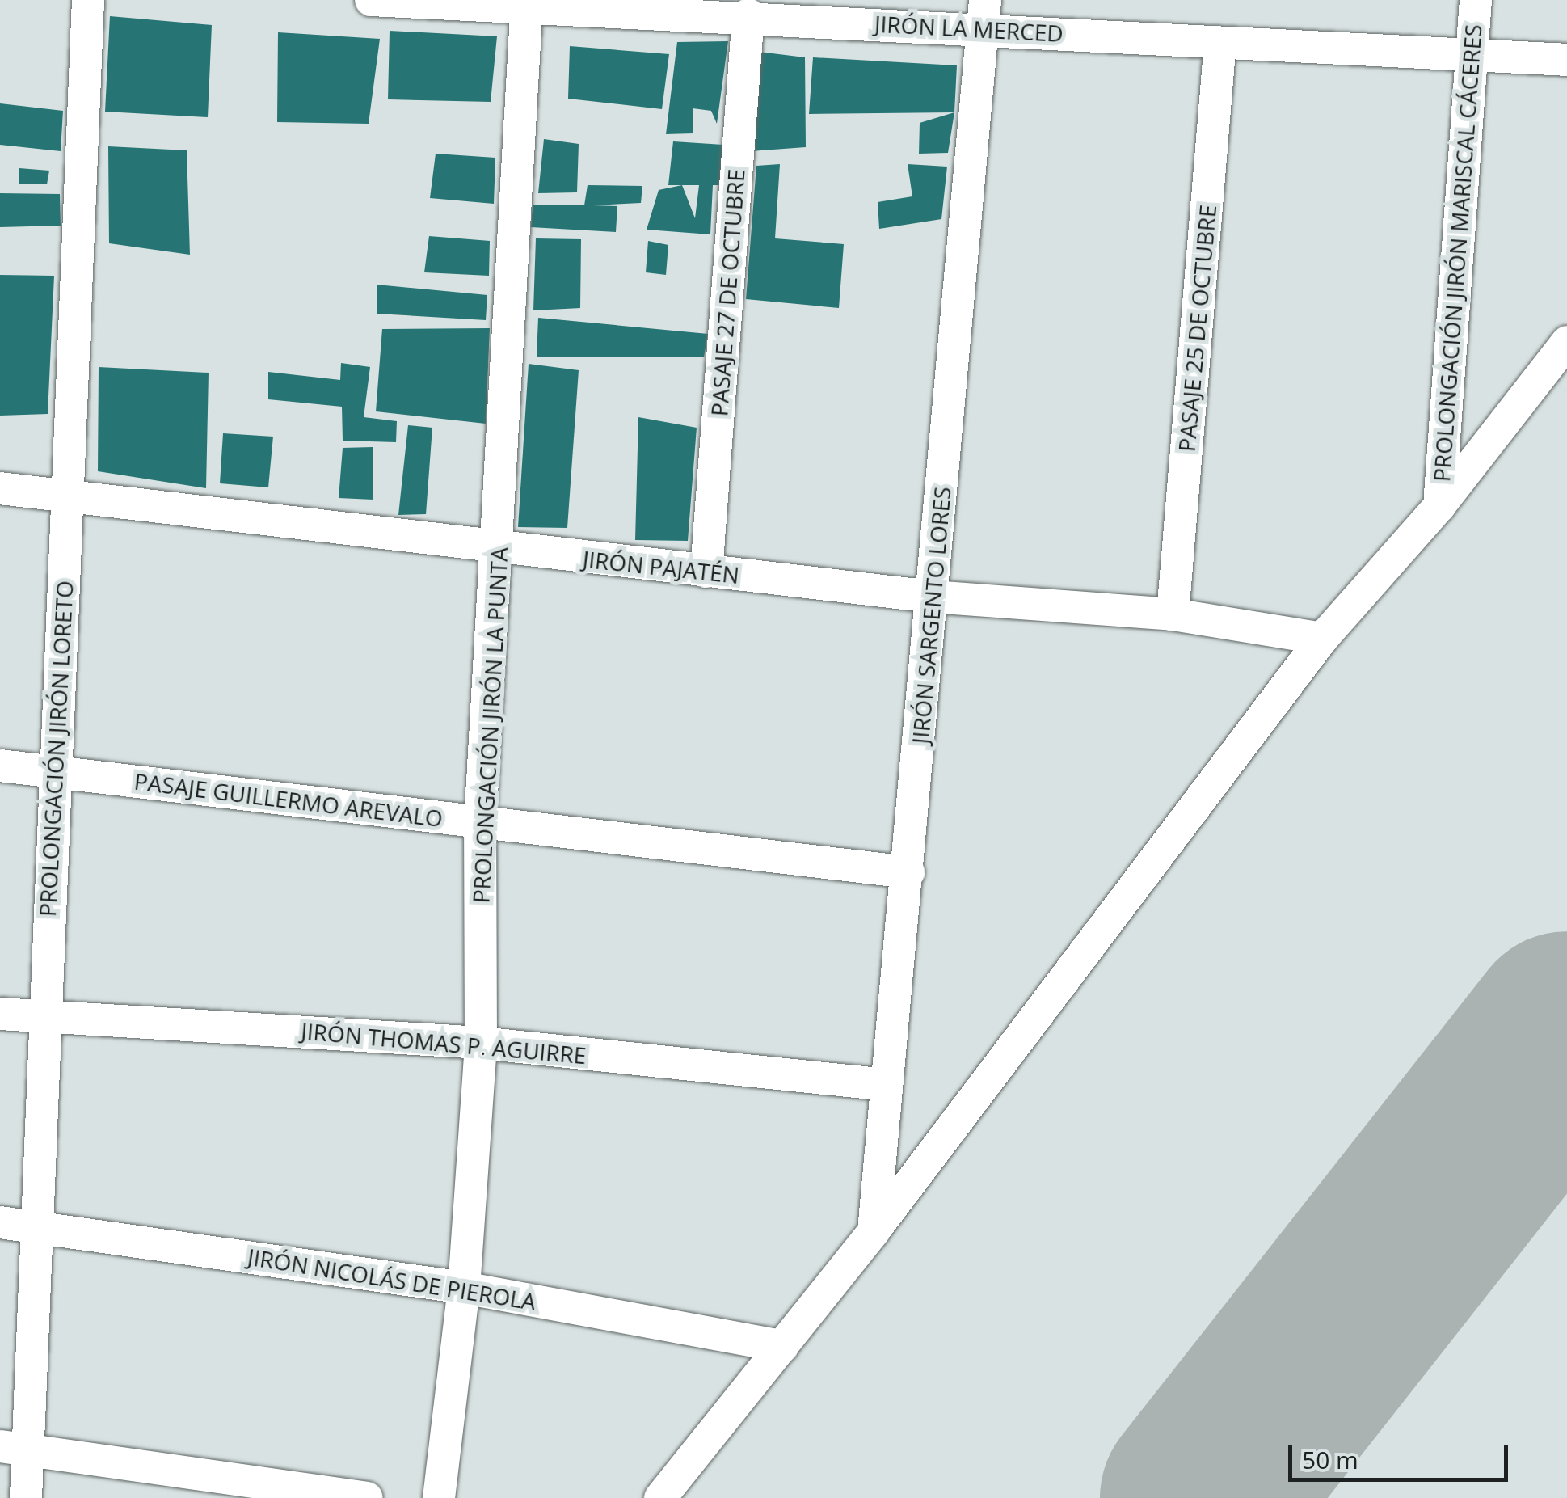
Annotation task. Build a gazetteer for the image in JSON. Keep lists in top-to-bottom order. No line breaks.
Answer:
{"streets":{"street":["JIRÓN LA MERCED","PROLONGACIÓN JIRÓN MARISCAL CÁCERES","PASAJE 27 DE OCTUBRE","PASAJE 25 DE OCTUBRE","JIRÓN PAJATÉN","JIRÓN SARGENTO LORES","PROLONGACIÓN JIRÓN LA PUNTA","PROLONGACIÓN JIRÓN LORETO","PASAJE GUILLERMO AREVALO","JIRÓN THOMAS P. AGUIRRE","JIRÓN NICOLÁS DE PIEROLA"]},"crossings":[["JIRÓN LA MERCED","PROLONGACIÓN JIRÓN MARISCAL CÁCERES"],["JIRÓN LA MERCED","PASAJE 27 DE OCTUBRE"],["JIRÓN LA MERCED","PASAJE 25 DE OCTUBRE"],["JIRÓN LA MERCED","JIRÓN SARGENTO LORES"],["JIRÓN LA MERCED","PROLONGACIÓN JIRÓN LA PUNTA"],["PASAJE 27 DE OCTUBRE","JIRÓN PAJATÉN"],["PASAJE 25 DE OCTUBRE","JIRÓN PAJATÉN"],["JIRÓN PAJATÉN","JIRÓN SARGENTO LORES"],["JIRÓN PAJATÉN","PROLONGACIÓN JIRÓN LA PUNTA"],["JIRÓN PAJATÉN","PROLONGACIÓN JIRÓN LORETO"],["JIRÓN SARGENTO LORES","PASAJE GUILLERMO AREVALO"],["JIRÓN SARGENTO LORES","JIRÓN THOMAS P. AGUIRRE"],["PROLONGACIÓN JIRÓN LA PUNTA","PASAJE GUILLERMO AREVALO"],["PROLONGACIÓN JIRÓN LA PUNTA","JIRÓN THOMAS P. AGUIRRE"],["PROLONGACIÓN JIRÓN LA PUNTA","JIRÓN NICOLÁS DE PIEROLA"],["PROLONGACIÓN JIRÓN LORETO","PASAJE GUILLERMO AREVALO"],["PROLONGACIÓN JIRÓN LORETO","JIRÓN THOMAS P. AGUIRRE"],["PROLONGACIÓN JIRÓN LORETO","JIRÓN NICOLÁS DE PIEROLA"]],"scale_bar":"50 m"}
